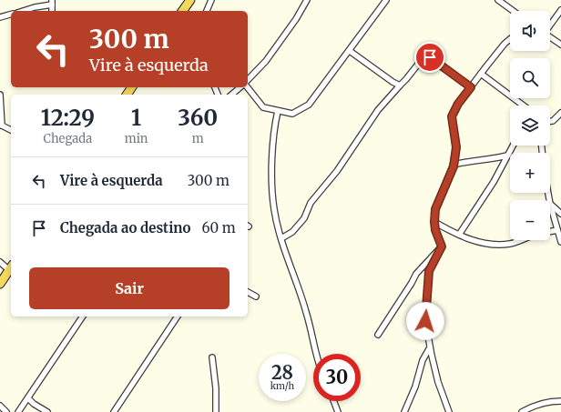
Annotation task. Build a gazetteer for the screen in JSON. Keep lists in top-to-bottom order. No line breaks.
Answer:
{"page":{"map_buttons":["+","−"],"turn":["300 m","Vire à esquerda"],"eta":["12:29","Chegada","1","min","360","m"],"list":[{"name":"Vire à esquerda","value":"300 m"},{"name":"Chegada ao destino","value":"60 m"}],"buttons":"Sair","speed":"28 km/h","limit":"30"}}
